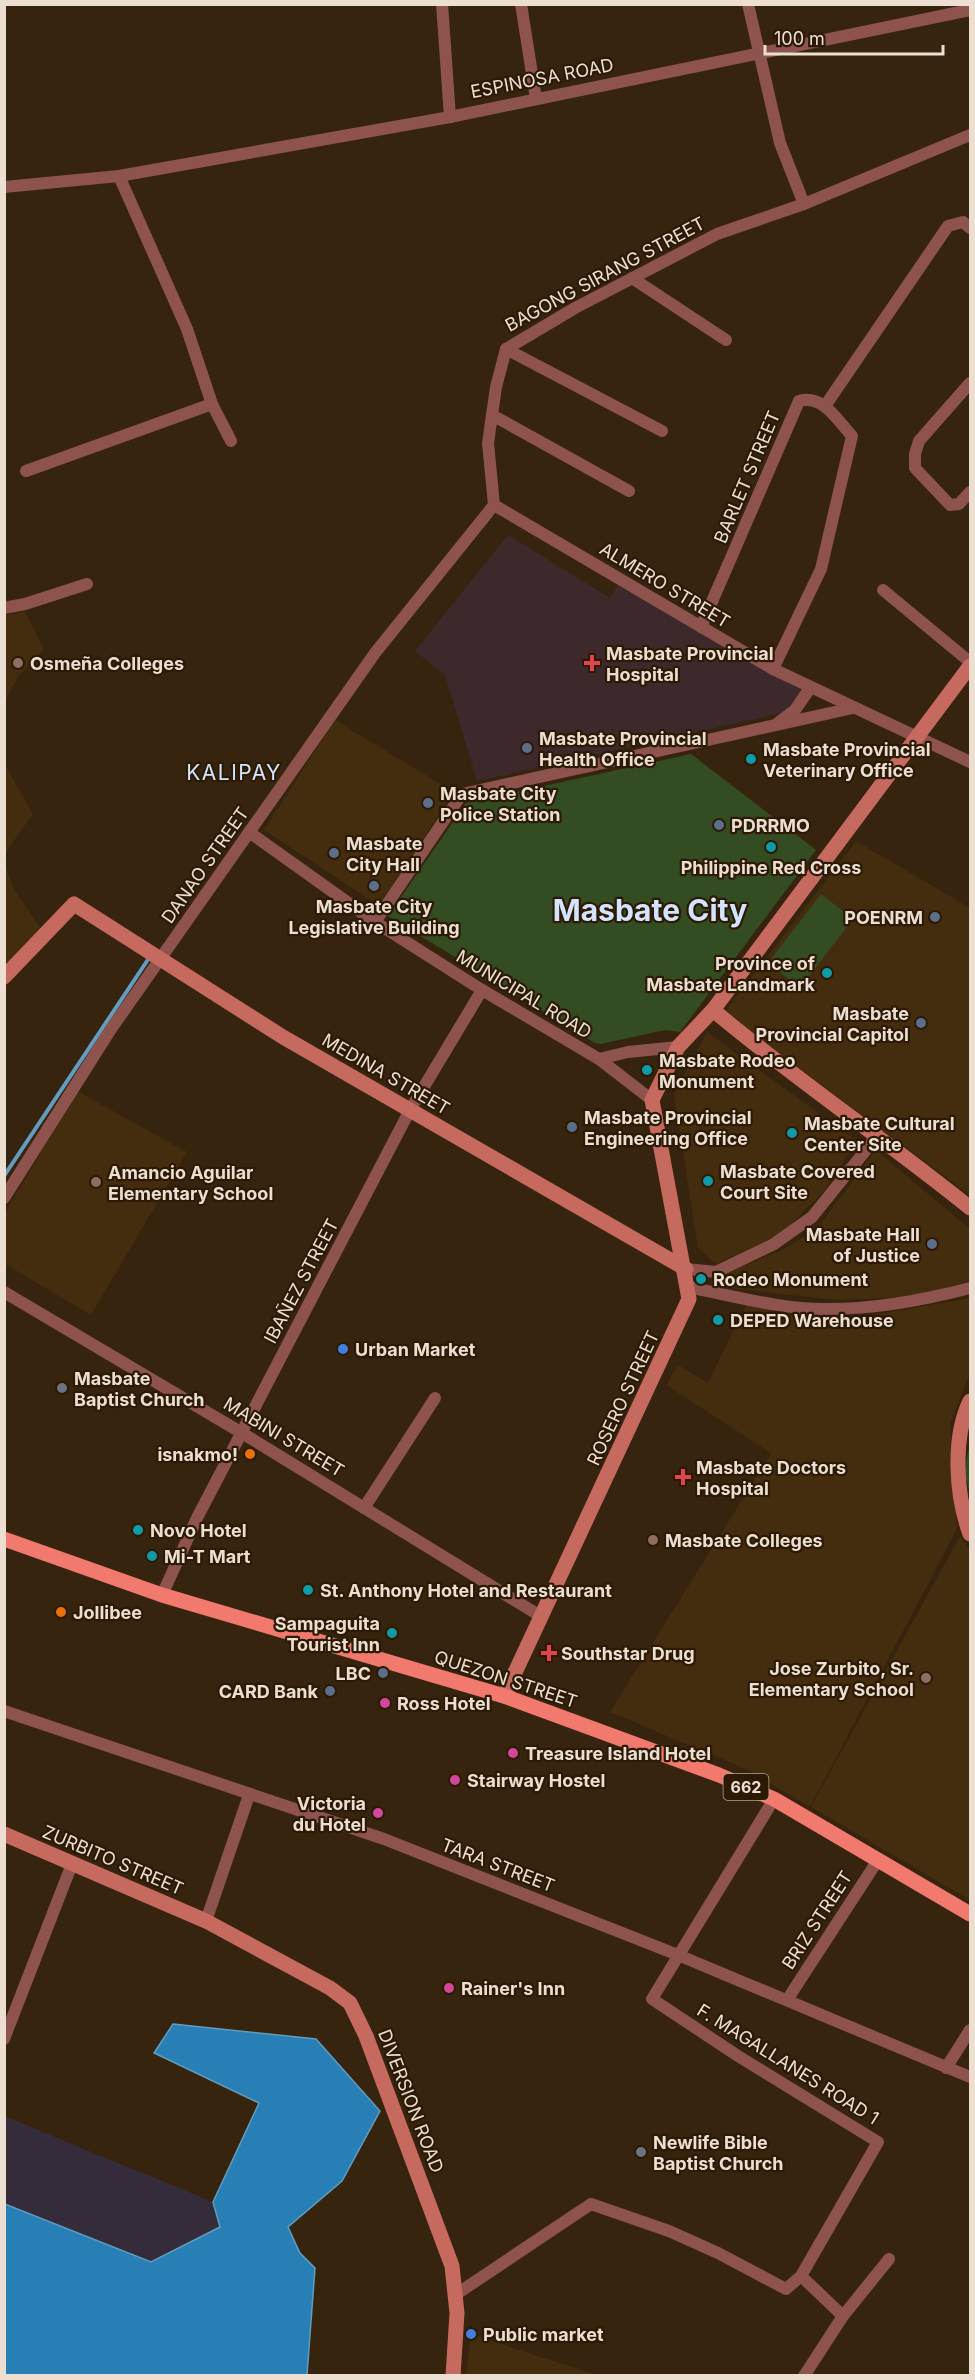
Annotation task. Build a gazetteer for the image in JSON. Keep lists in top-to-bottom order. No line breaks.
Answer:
{"streets":{"main road":["QUEZON STREET","662"],"street":["ESPINOSA ROAD","BAGONG SIRANG STREET","BARLET STREET","ALMERO STREET","DANAO STREET","MUNICIPAL ROAD","MEDINA STREET","IBAÑEZ STREET","ROSERO STREET","MABINI STREET","ZURBITO STREET","TARA STREET","BRIZ STREET","F. MAGALLANES ROAD 1","DIVERSION ROAD"]},"crossings":[["BAGONG SIRANG STREET","ALMERO STREET"],["BAGONG SIRANG STREET","DANAO STREET"],["BARLET STREET","ALMERO STREET"],["ALMERO STREET","DANAO STREET"],["DANAO STREET","MUNICIPAL ROAD"],["DANAO STREET","MEDINA STREET"],["MUNICIPAL ROAD","IBAÑEZ STREET"],["MUNICIPAL ROAD","ROSERO STREET"],["MEDINA STREET","IBAÑEZ STREET"],["MEDINA STREET","ROSERO STREET"],["IBAÑEZ STREET","MABINI STREET"],["IBAÑEZ STREET","QUEZON STREET"],["ROSERO STREET","MABINI STREET"],["ROSERO STREET","QUEZON STREET"],["QUEZON STREET","BRIZ STREET"],["ZURBITO STREET","DIVERSION ROAD"],["TARA STREET","BRIZ STREET"],["TARA STREET","F. MAGALLANES ROAD 1"]],"districts":["KALIPAY","Masbate City"],"places":{"other":["Osmeña Colleges","Masbate Provincial Health Office","Masbate Provincial Veterinary Office","Masbate City Police Station","PDRRMO","Philippine Red Cross","Masbate City Hall","Masbate City Legislative Building","POENRM","Province of Masbate Landmark","Masbate Provincial Capitol","Masbate Rodeo Monument","Masbate Provincial Engineering Office","Masbate Cultural Center Site","Masbate Covered Court Site","Amancio Aguilar Elementary School","Masbate Hall of Justice","Rodeo Monument","DEPED Warehouse","Urban Market","Masbate Baptist Church","isnakmo!","Novo Hotel","Masbate Colleges","Mi-T Mart","St. Anthony Hotel and Restaurant","Jollibee","Sampaguita Tourist Inn","LBC","Jose Zurbito, Sr. Elementary School","CARD Bank","Ross Hotel","Treasure Island Hotel","Stairway Hostel","Victoria du Hotel","Rainer's Inn","Newlife Bible Baptist Church","Public market"],"health":["Masbate Provincial Hospital","Masbate Doctors Hospital","Southstar Drug"]},"scale_bar":"100 m"}
